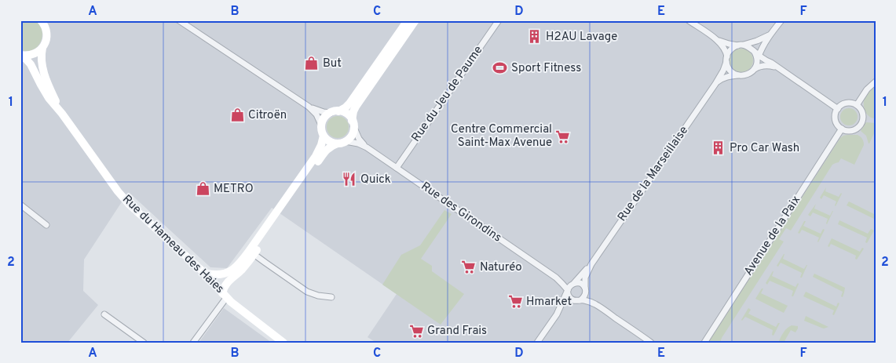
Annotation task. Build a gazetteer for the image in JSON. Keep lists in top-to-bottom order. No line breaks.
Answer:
{"streets":{"street":["Rue du Jeu de Paume","Rue de la Marseillaise","Rue des Girondins","Avenue de la Paix","Rue du Hameau des Haies"]},"crossings":[["Rue du Jeu de Paume","Rue des Girondins"],["Rue de la Marseillaise","Rue des Girondins"]],"places":{"building":["H2AU Lavage","Pro Car Wash"],"shop":["But","Citroën","METRO"],"sports":["Sport Fitness"],"supermarket":["Centre Commercial Saint-Max Avenue","Naturéo","Hmarket","Grand Frais"],"restaurant":["Quick"]},"grid":{"columns":["A","B","C","D","E","F"],"rows":["1","2"]}}
